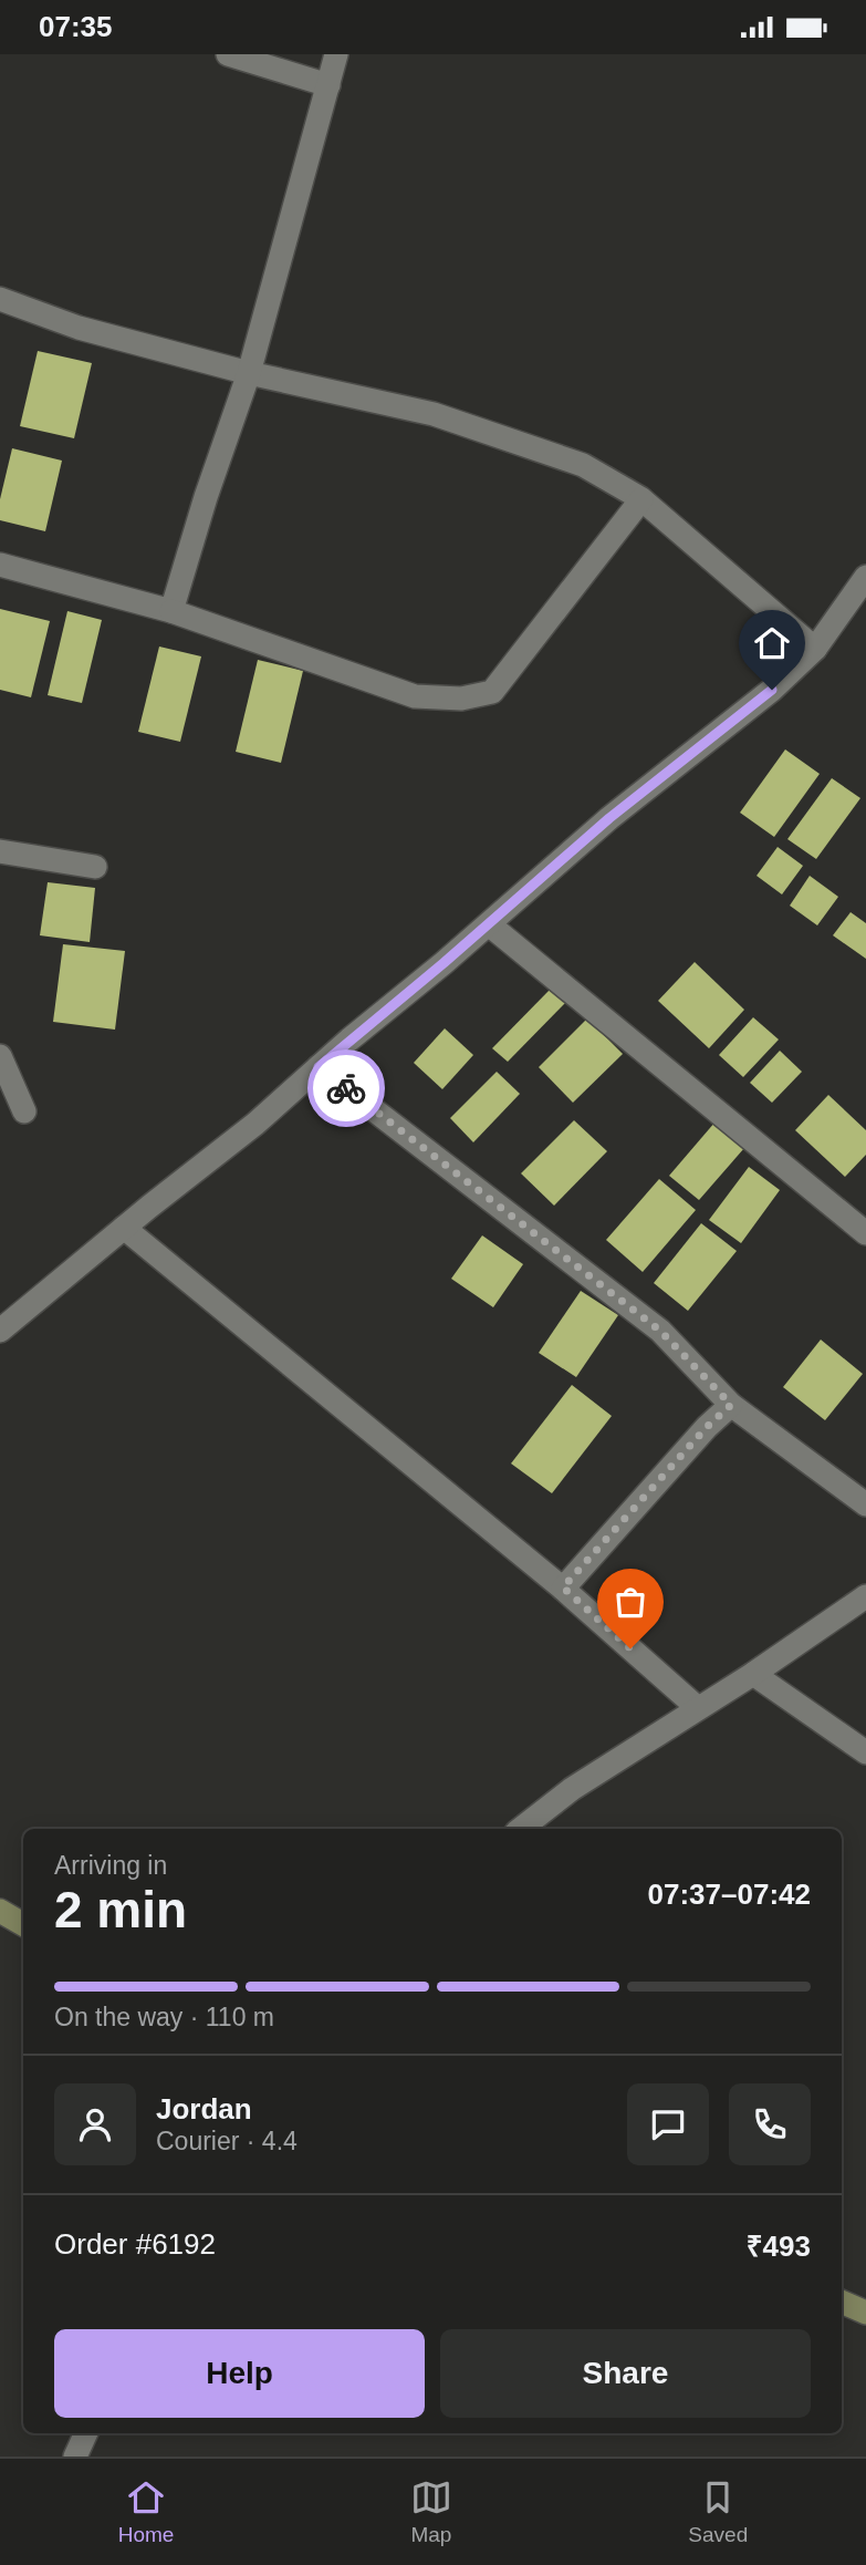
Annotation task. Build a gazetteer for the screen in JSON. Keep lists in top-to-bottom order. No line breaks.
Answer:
{"page":{"status":"07:35","heading":["2 min","Arriving in","07:37–07:42"],"panel":["Jordan","Courier · 4.4","Order #6192","₹493"],"bar":"On the way · 110 m","buttons":["Help","Share"],"tabs":["Home","Map","Saved"]}}
